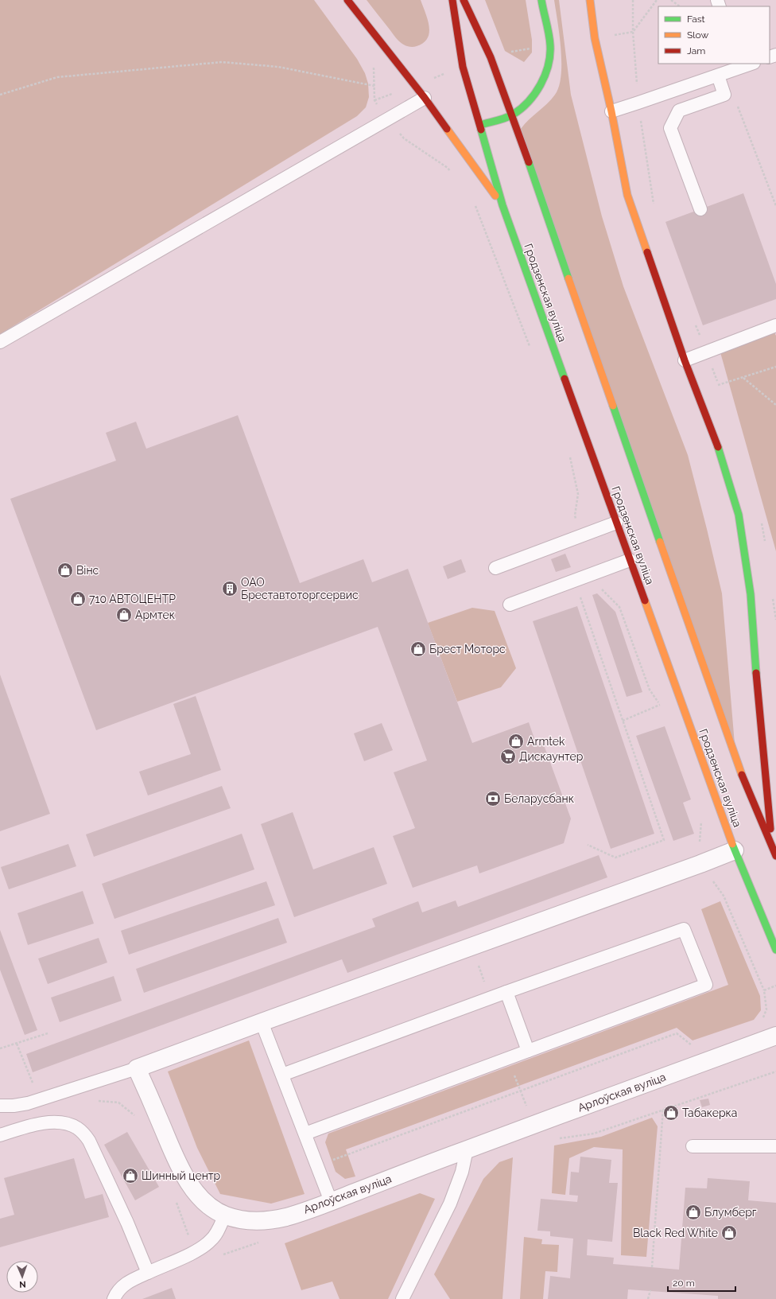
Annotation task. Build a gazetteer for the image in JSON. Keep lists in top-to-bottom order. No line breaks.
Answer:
{"streets":{"main road":["Гродзенская вуліца"],"street":["Арлоўская вуліца"]},"places":{"shop":["Вінс","710 АВТОЦЕНТР","Армтек","Брест Моторс","Armtek","Табакерка","Шинный центр","Блумберг","Black Red White"],"building":["ОАО Бреставтоторгсервис"],"supermarket":["Дискаунтер"],"bank":["Беларусбанк"]},"legend":["Fast","Slow","Jam"],"scale_bar":"20 m","north":"bottom"}
